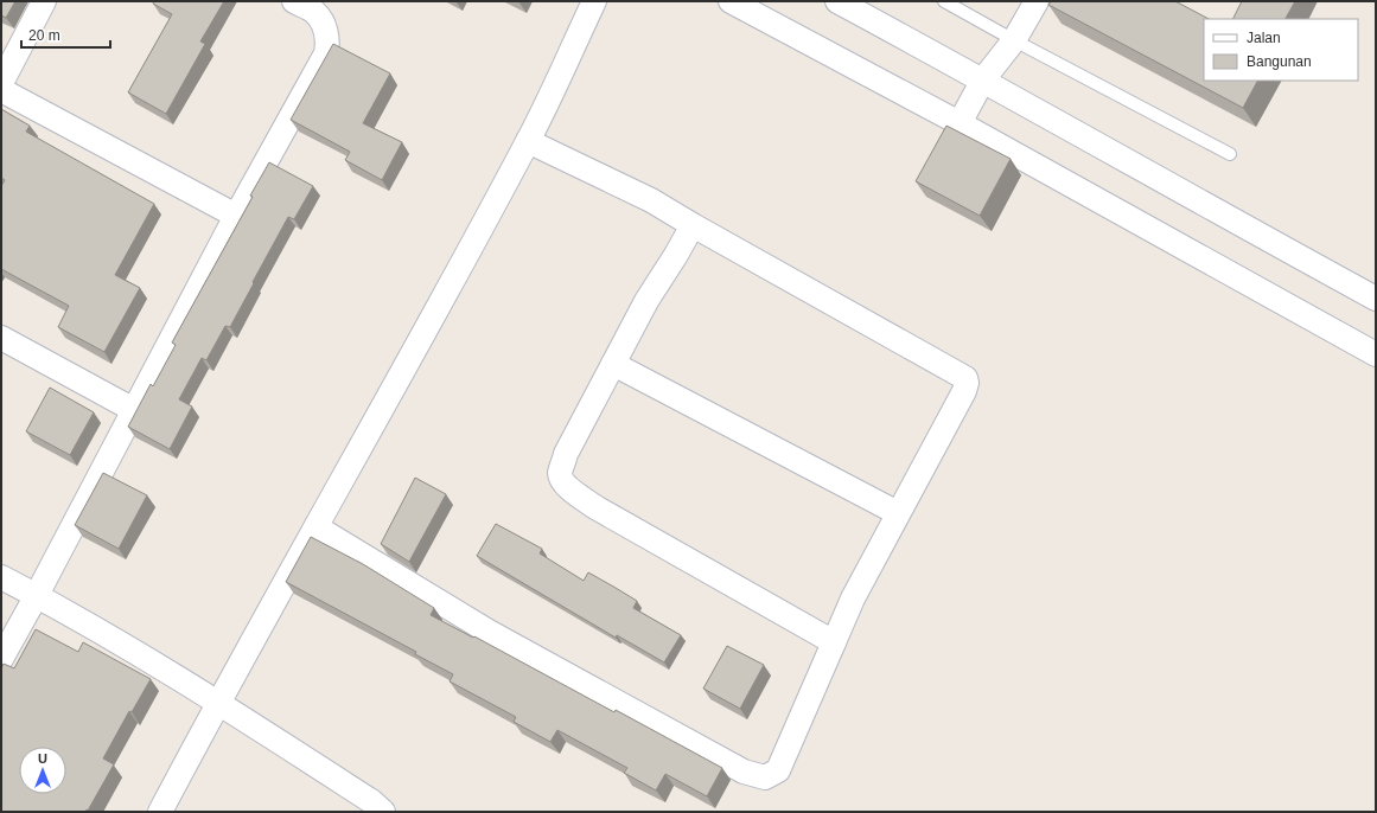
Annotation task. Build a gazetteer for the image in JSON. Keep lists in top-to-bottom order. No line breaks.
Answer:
{"legend":["Jalan","Bangunan"],"scale_bar":"20 m","north":"top"}
